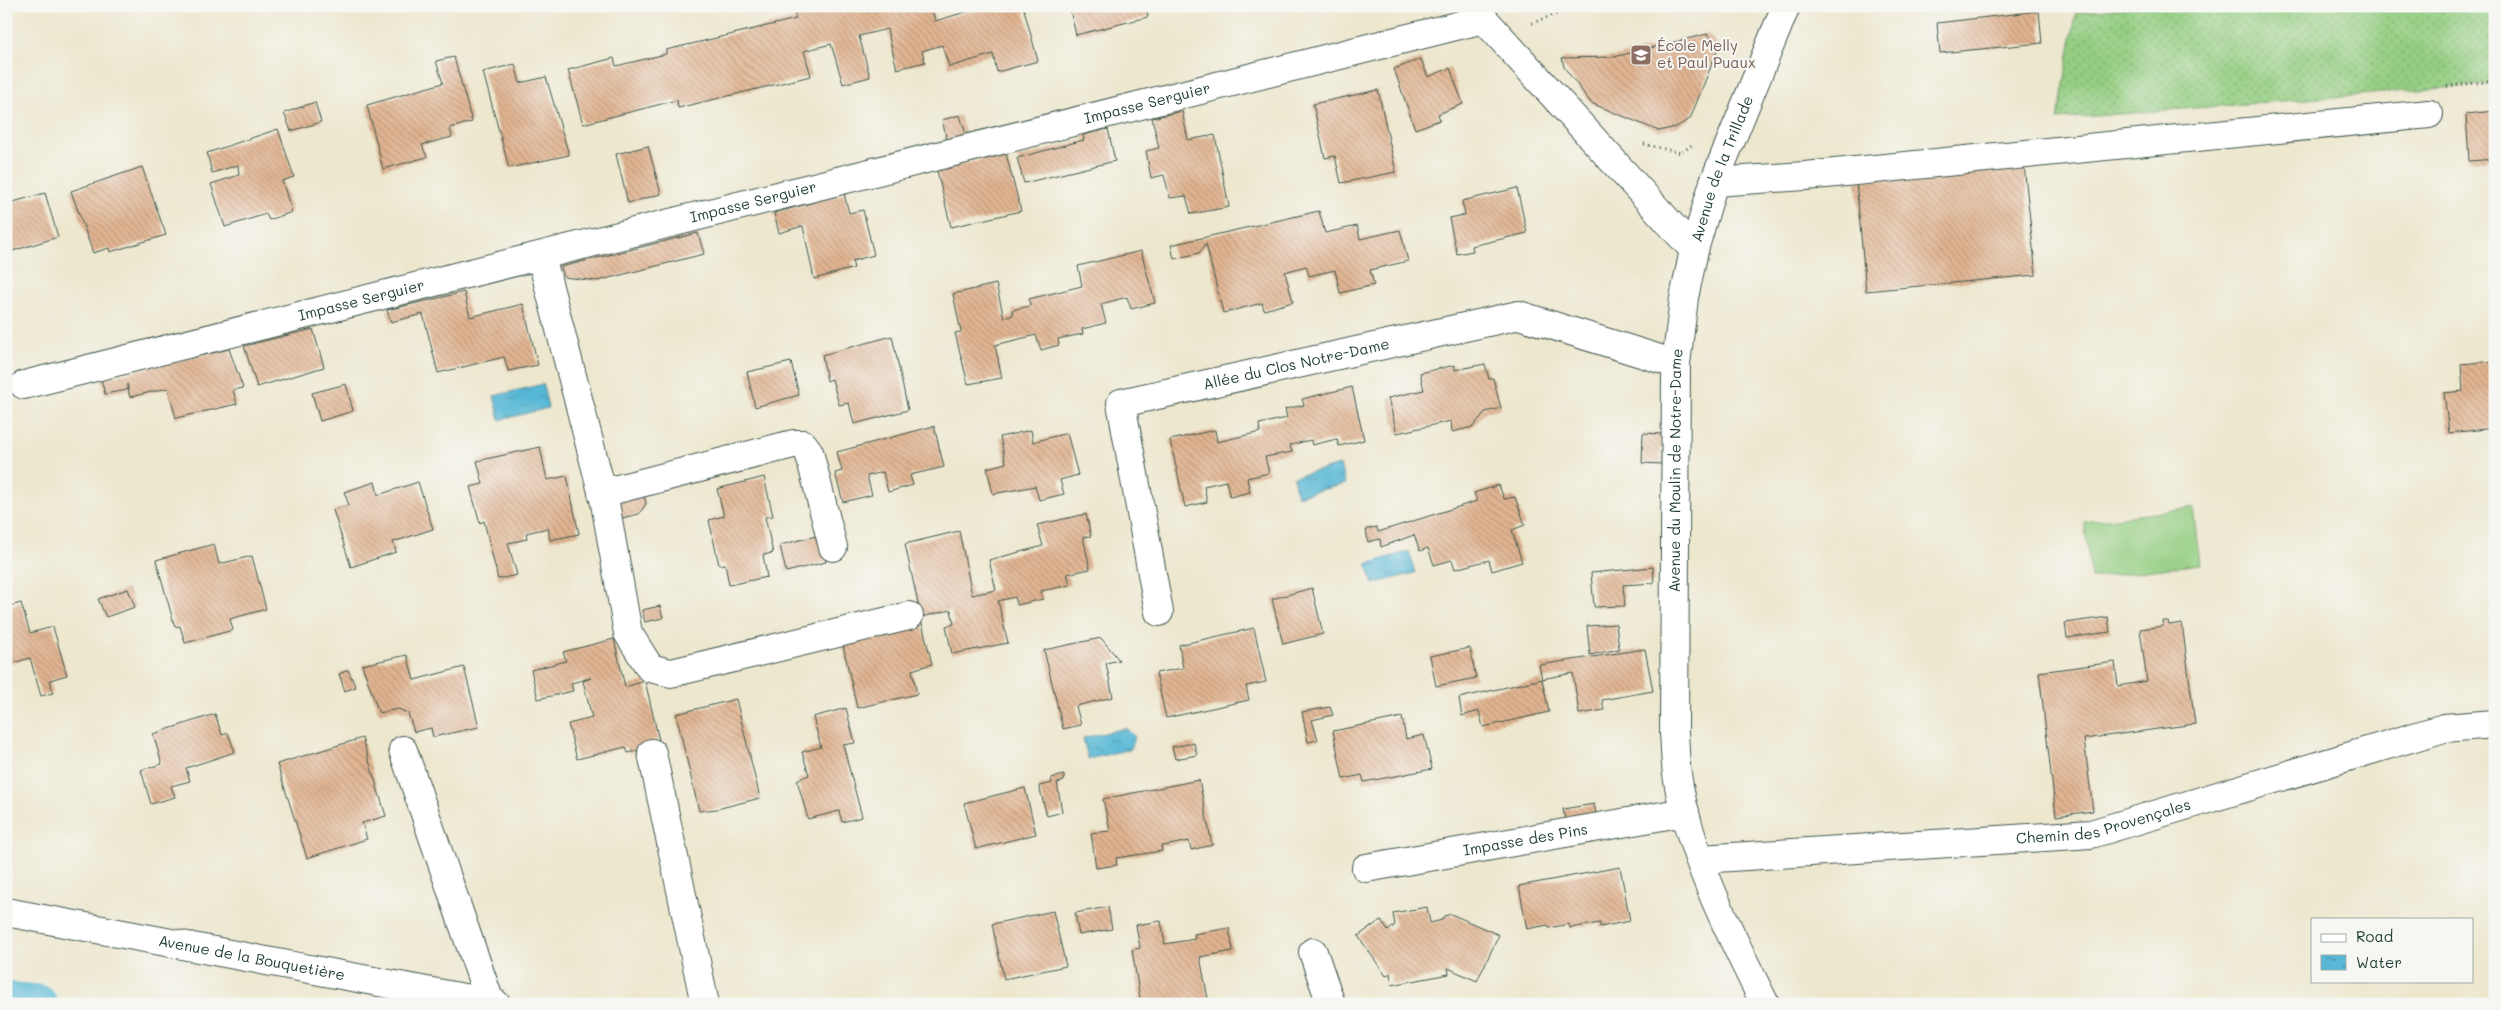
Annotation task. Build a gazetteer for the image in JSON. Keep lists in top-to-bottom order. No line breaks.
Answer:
{"streets":{"street":["Impasse Serguier","Avenue de la Trillade","Allée du Clos Notre-Dame","Avenue du Moulin de Notre-Dame","Chemin des Provençales","Impasse des Pins","Avenue de la Bouquetière"]},"crossings":[["Avenue de la Trillade","Avenue du Moulin de Notre-Dame"],["Allée du Clos Notre-Dame","Avenue du Moulin de Notre-Dame"],["Avenue du Moulin de Notre-Dame","Chemin des Provençales"],["Avenue du Moulin de Notre-Dame","Impasse des Pins"]],"places":{"school or university":["École Melly et Paul Puaux"]},"legend":["Road","Water"]}
